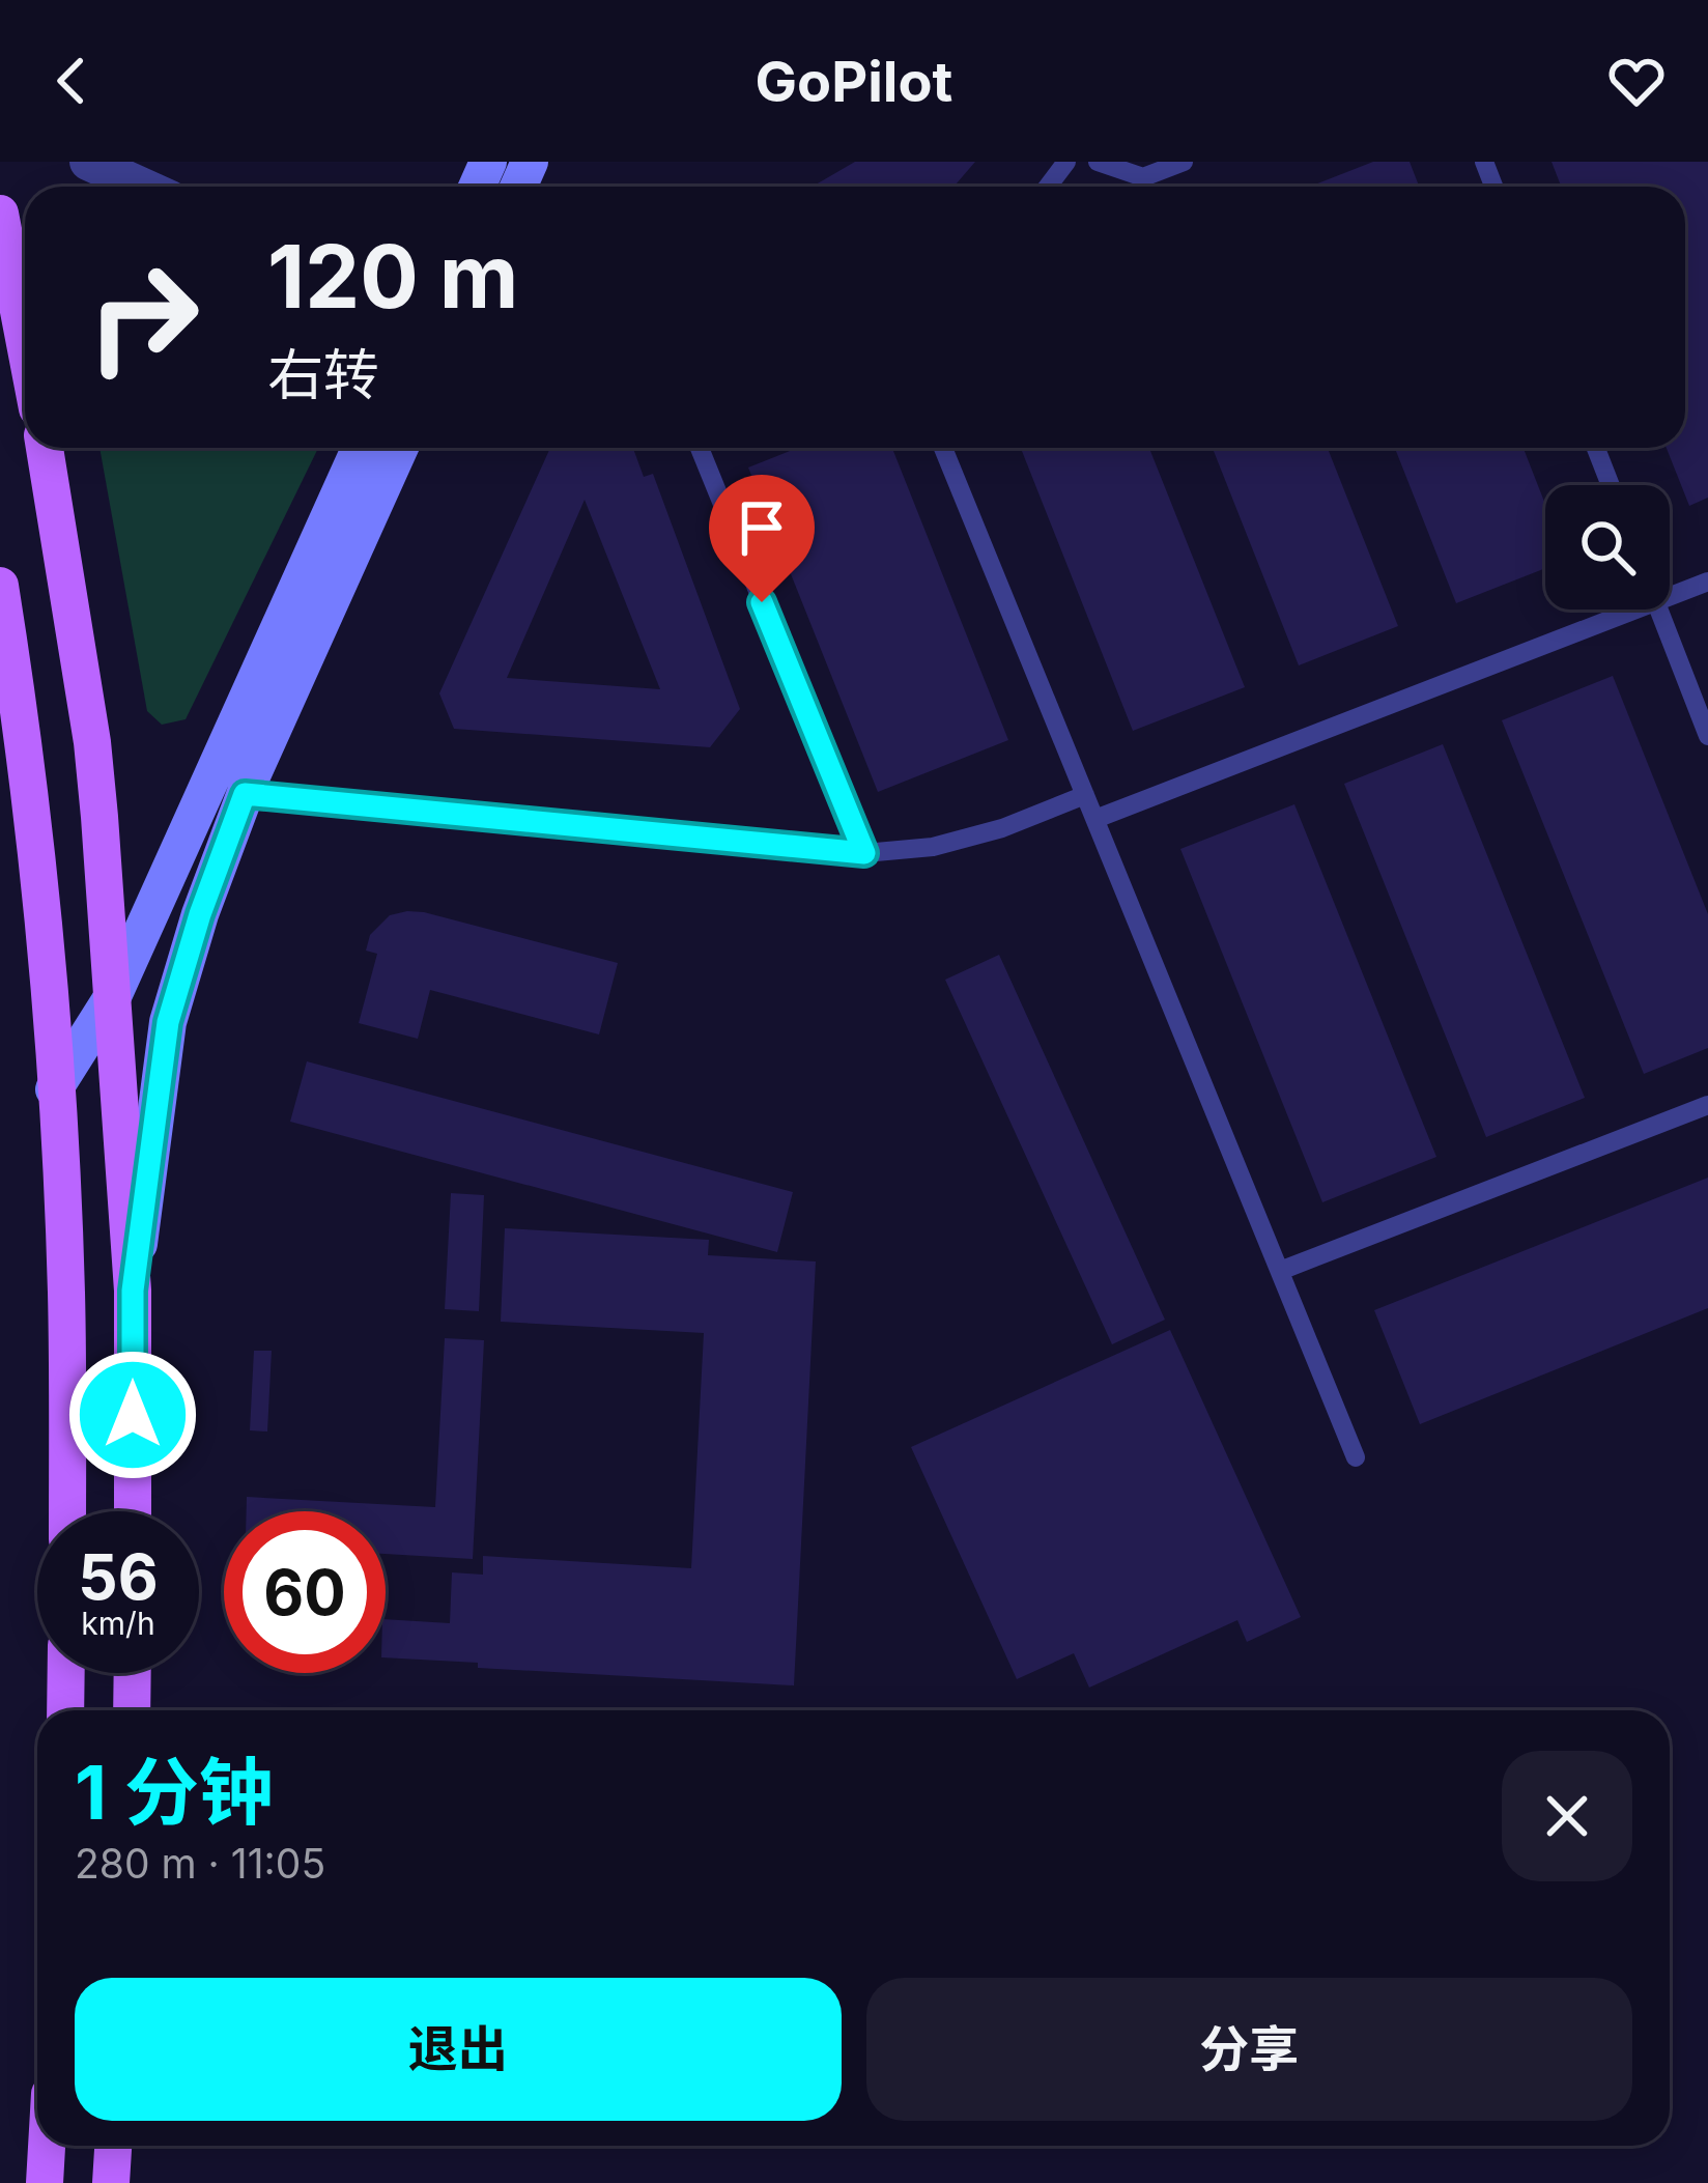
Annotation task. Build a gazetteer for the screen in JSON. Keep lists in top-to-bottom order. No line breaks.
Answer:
{"page":{"header":"GoPilot","turn":["120 m","右转"],"speed":"56 km/h","limit":"60","heading":["1 分钟","280 m · 11:05"],"buttons":["退出","分享"]}}
